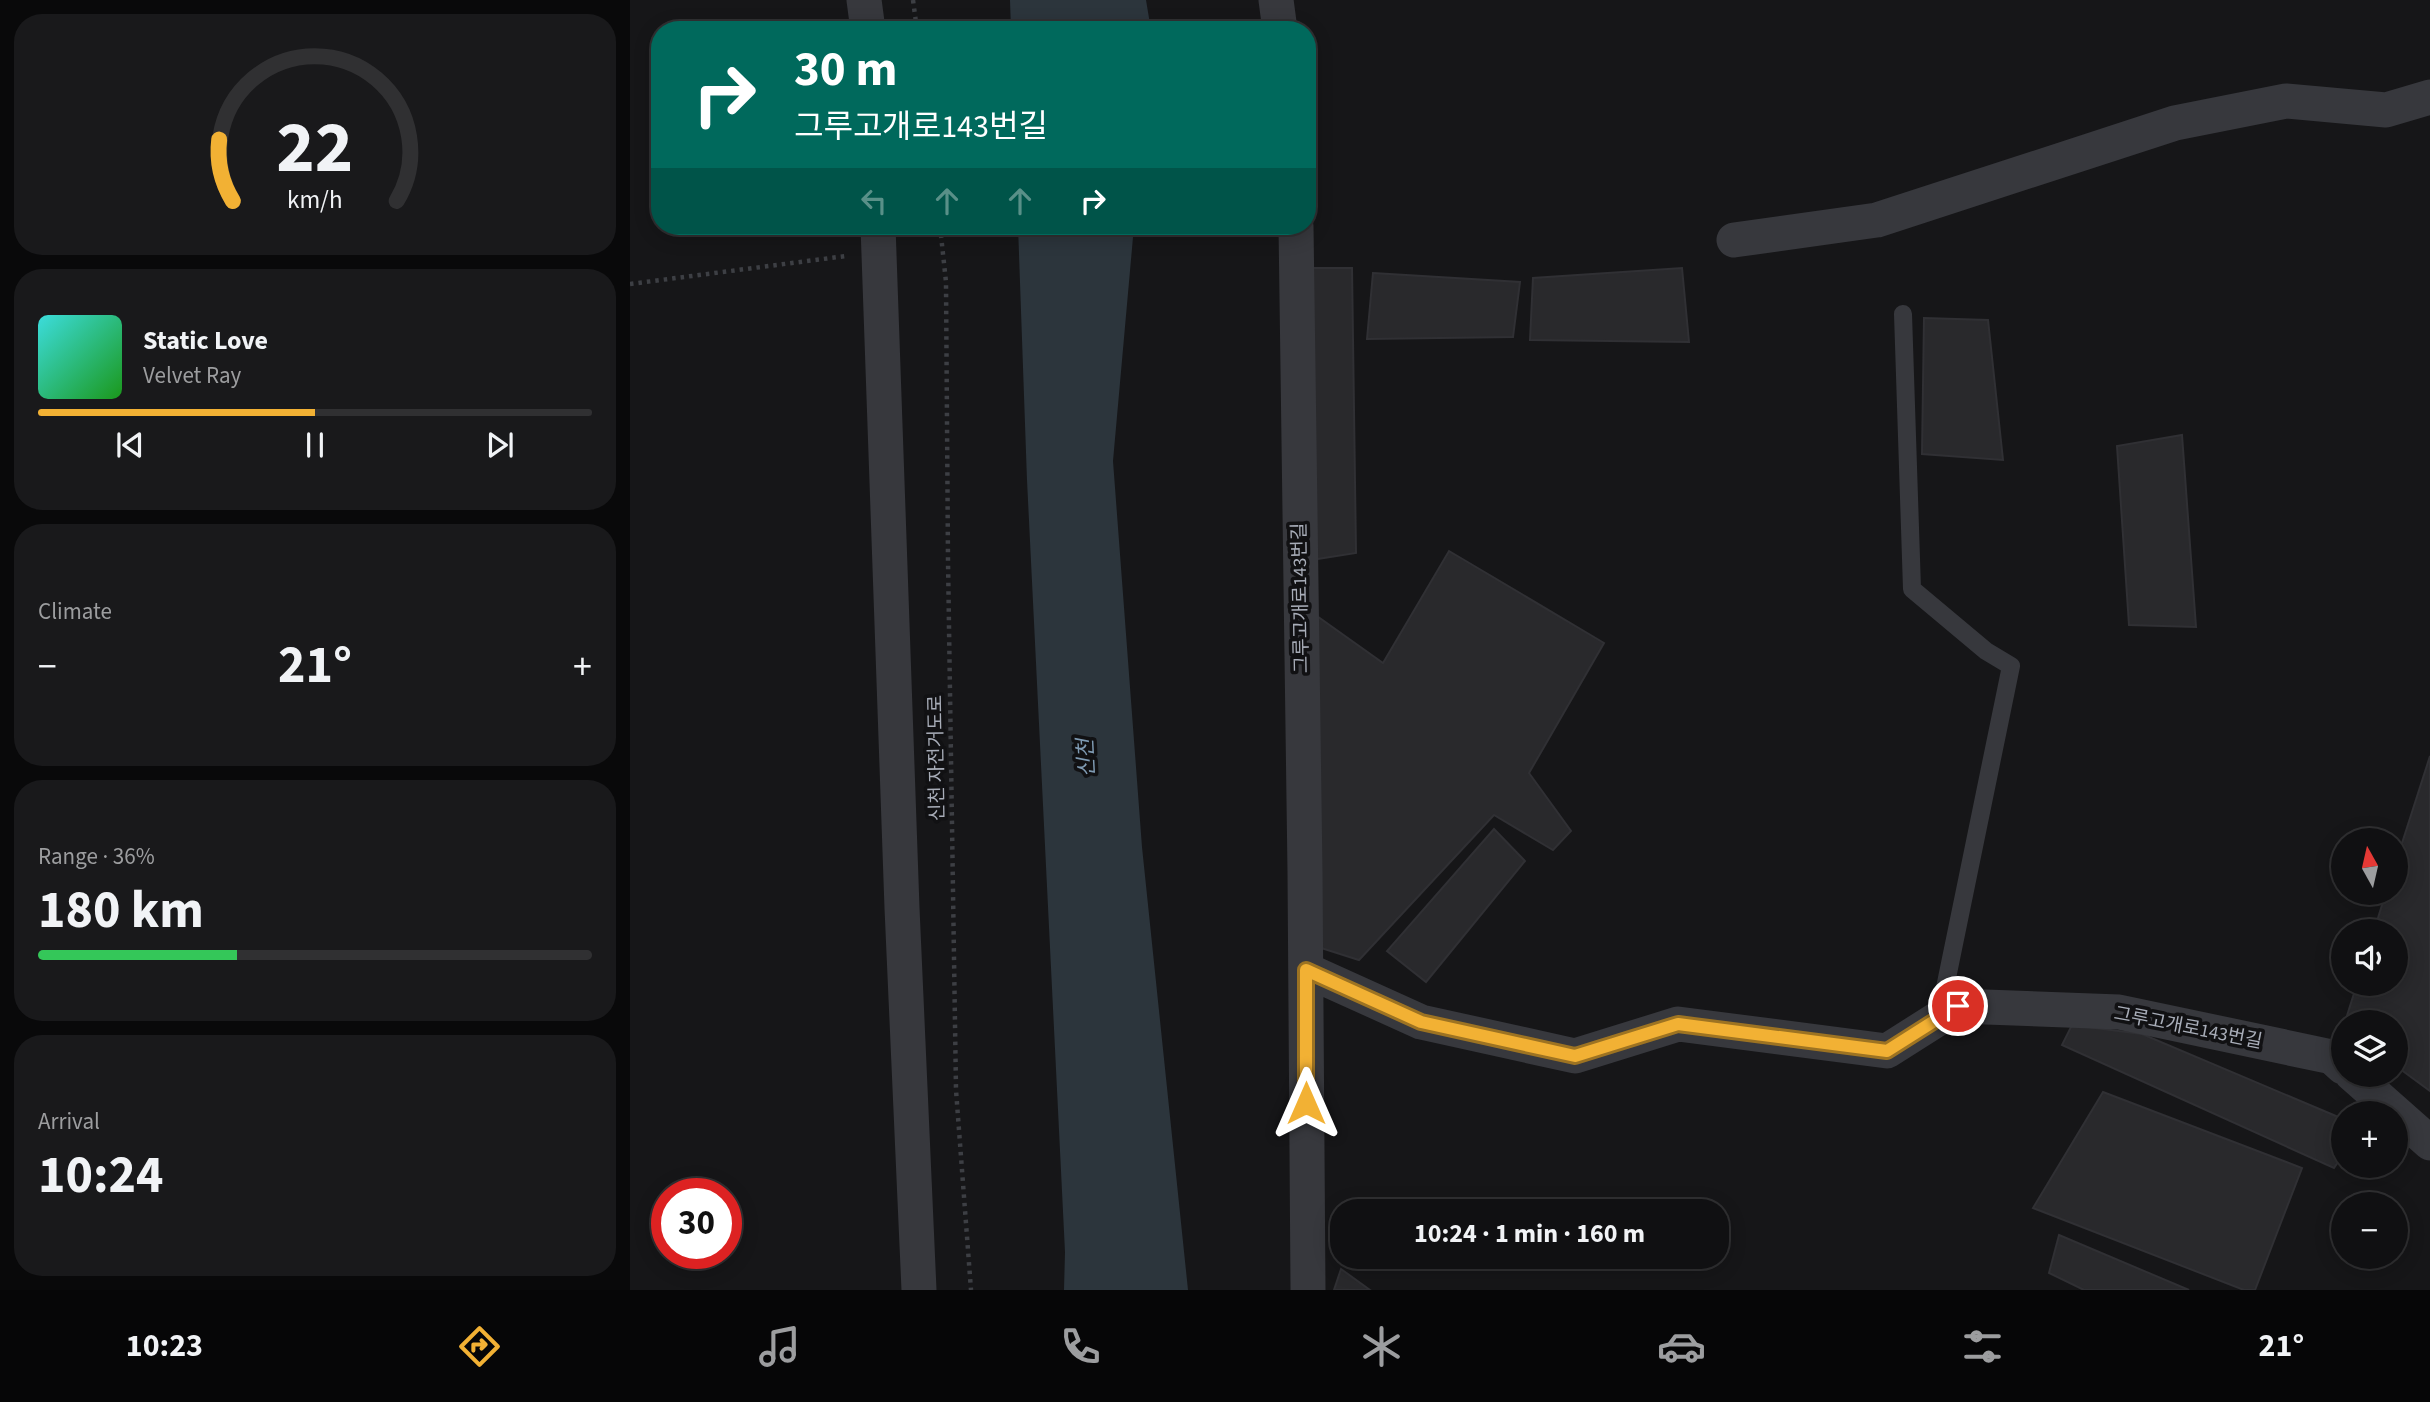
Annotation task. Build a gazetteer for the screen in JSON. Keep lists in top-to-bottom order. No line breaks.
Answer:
{"streets":{"street":["그루고개로143번길"],"path":["신천 자전거도로"]},"water":["신천"],"north":"top","page":{"turn":["30 m","그루고개로143번길"],"song":["Static Love","Velvet Ray"],"tile":["Climate",["Range · 36%","180 km"],["Arrival","10:24"]],"heat":["−","21°","+"],"map_buttons":["+","−"],"limit":"30","trip":"10:24 · 1 min · 160 m","tabs":["10:23","21°"],"gauge":["22","km/h"]}}
